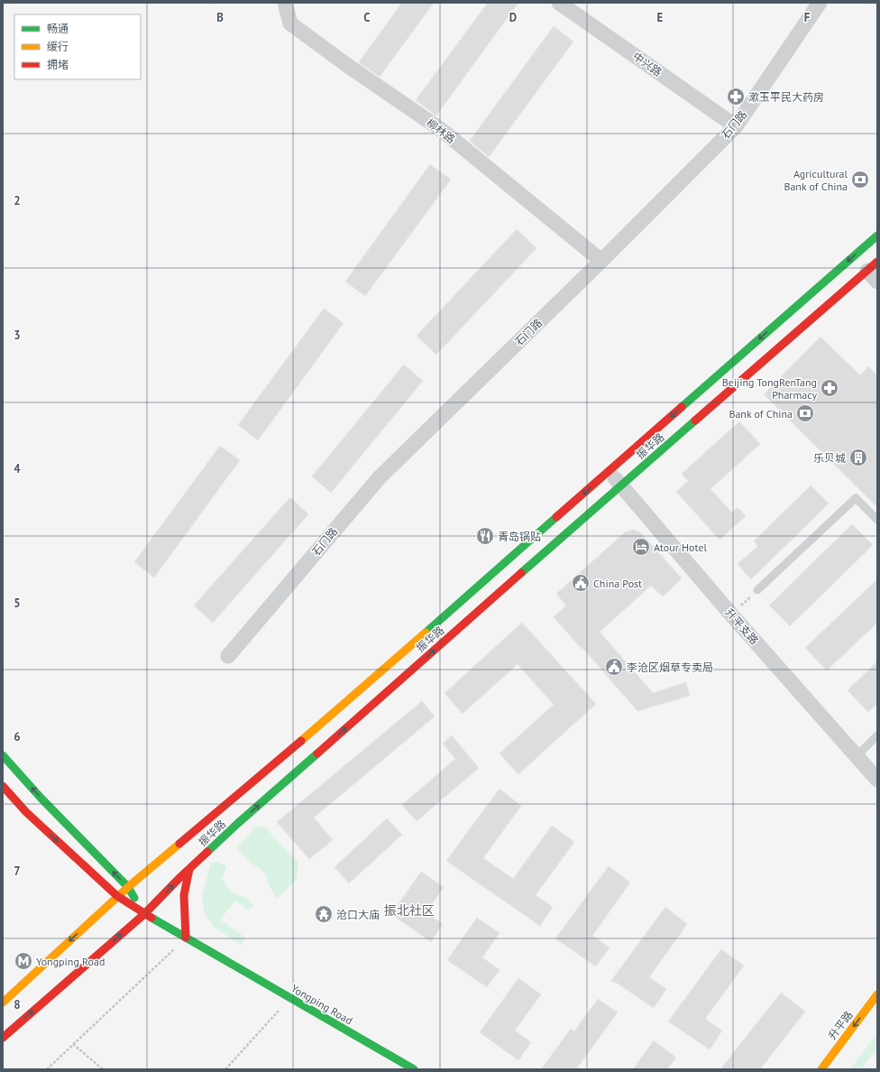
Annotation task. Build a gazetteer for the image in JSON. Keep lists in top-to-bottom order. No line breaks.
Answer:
{"streets":{"main road":["振华路","Yongping Road","升平路"],"street":["中兴路","石门路","柳林路","升平支路"]},"crossings":[["中兴路","石门路"],["石门路","柳林路"],["振华路","升平支路"],["振华路","Yongping Road"]],"one_way":["升平路"],"districts":["振北社区"],"places":{"pharmacy":["漱玉平民大药房","Beijing TongRenTang Pharmacy"],"bank":["Agricultural Bank of China","Bank of China"],"building":["乐贝城"],"restaurant":["青岛锅贴"],"hotel":["Atour Hotel"],"public building":["China Post","李沧区烟草专卖局"],"temple":["沧口大庙"],"metro station":["Yongping Road"]},"legend":["畅通","缓行","拥堵"],"grid":{"columns":["B","C","D","E","F"],"rows":["2","3","4","5","6","7","8"]}}
